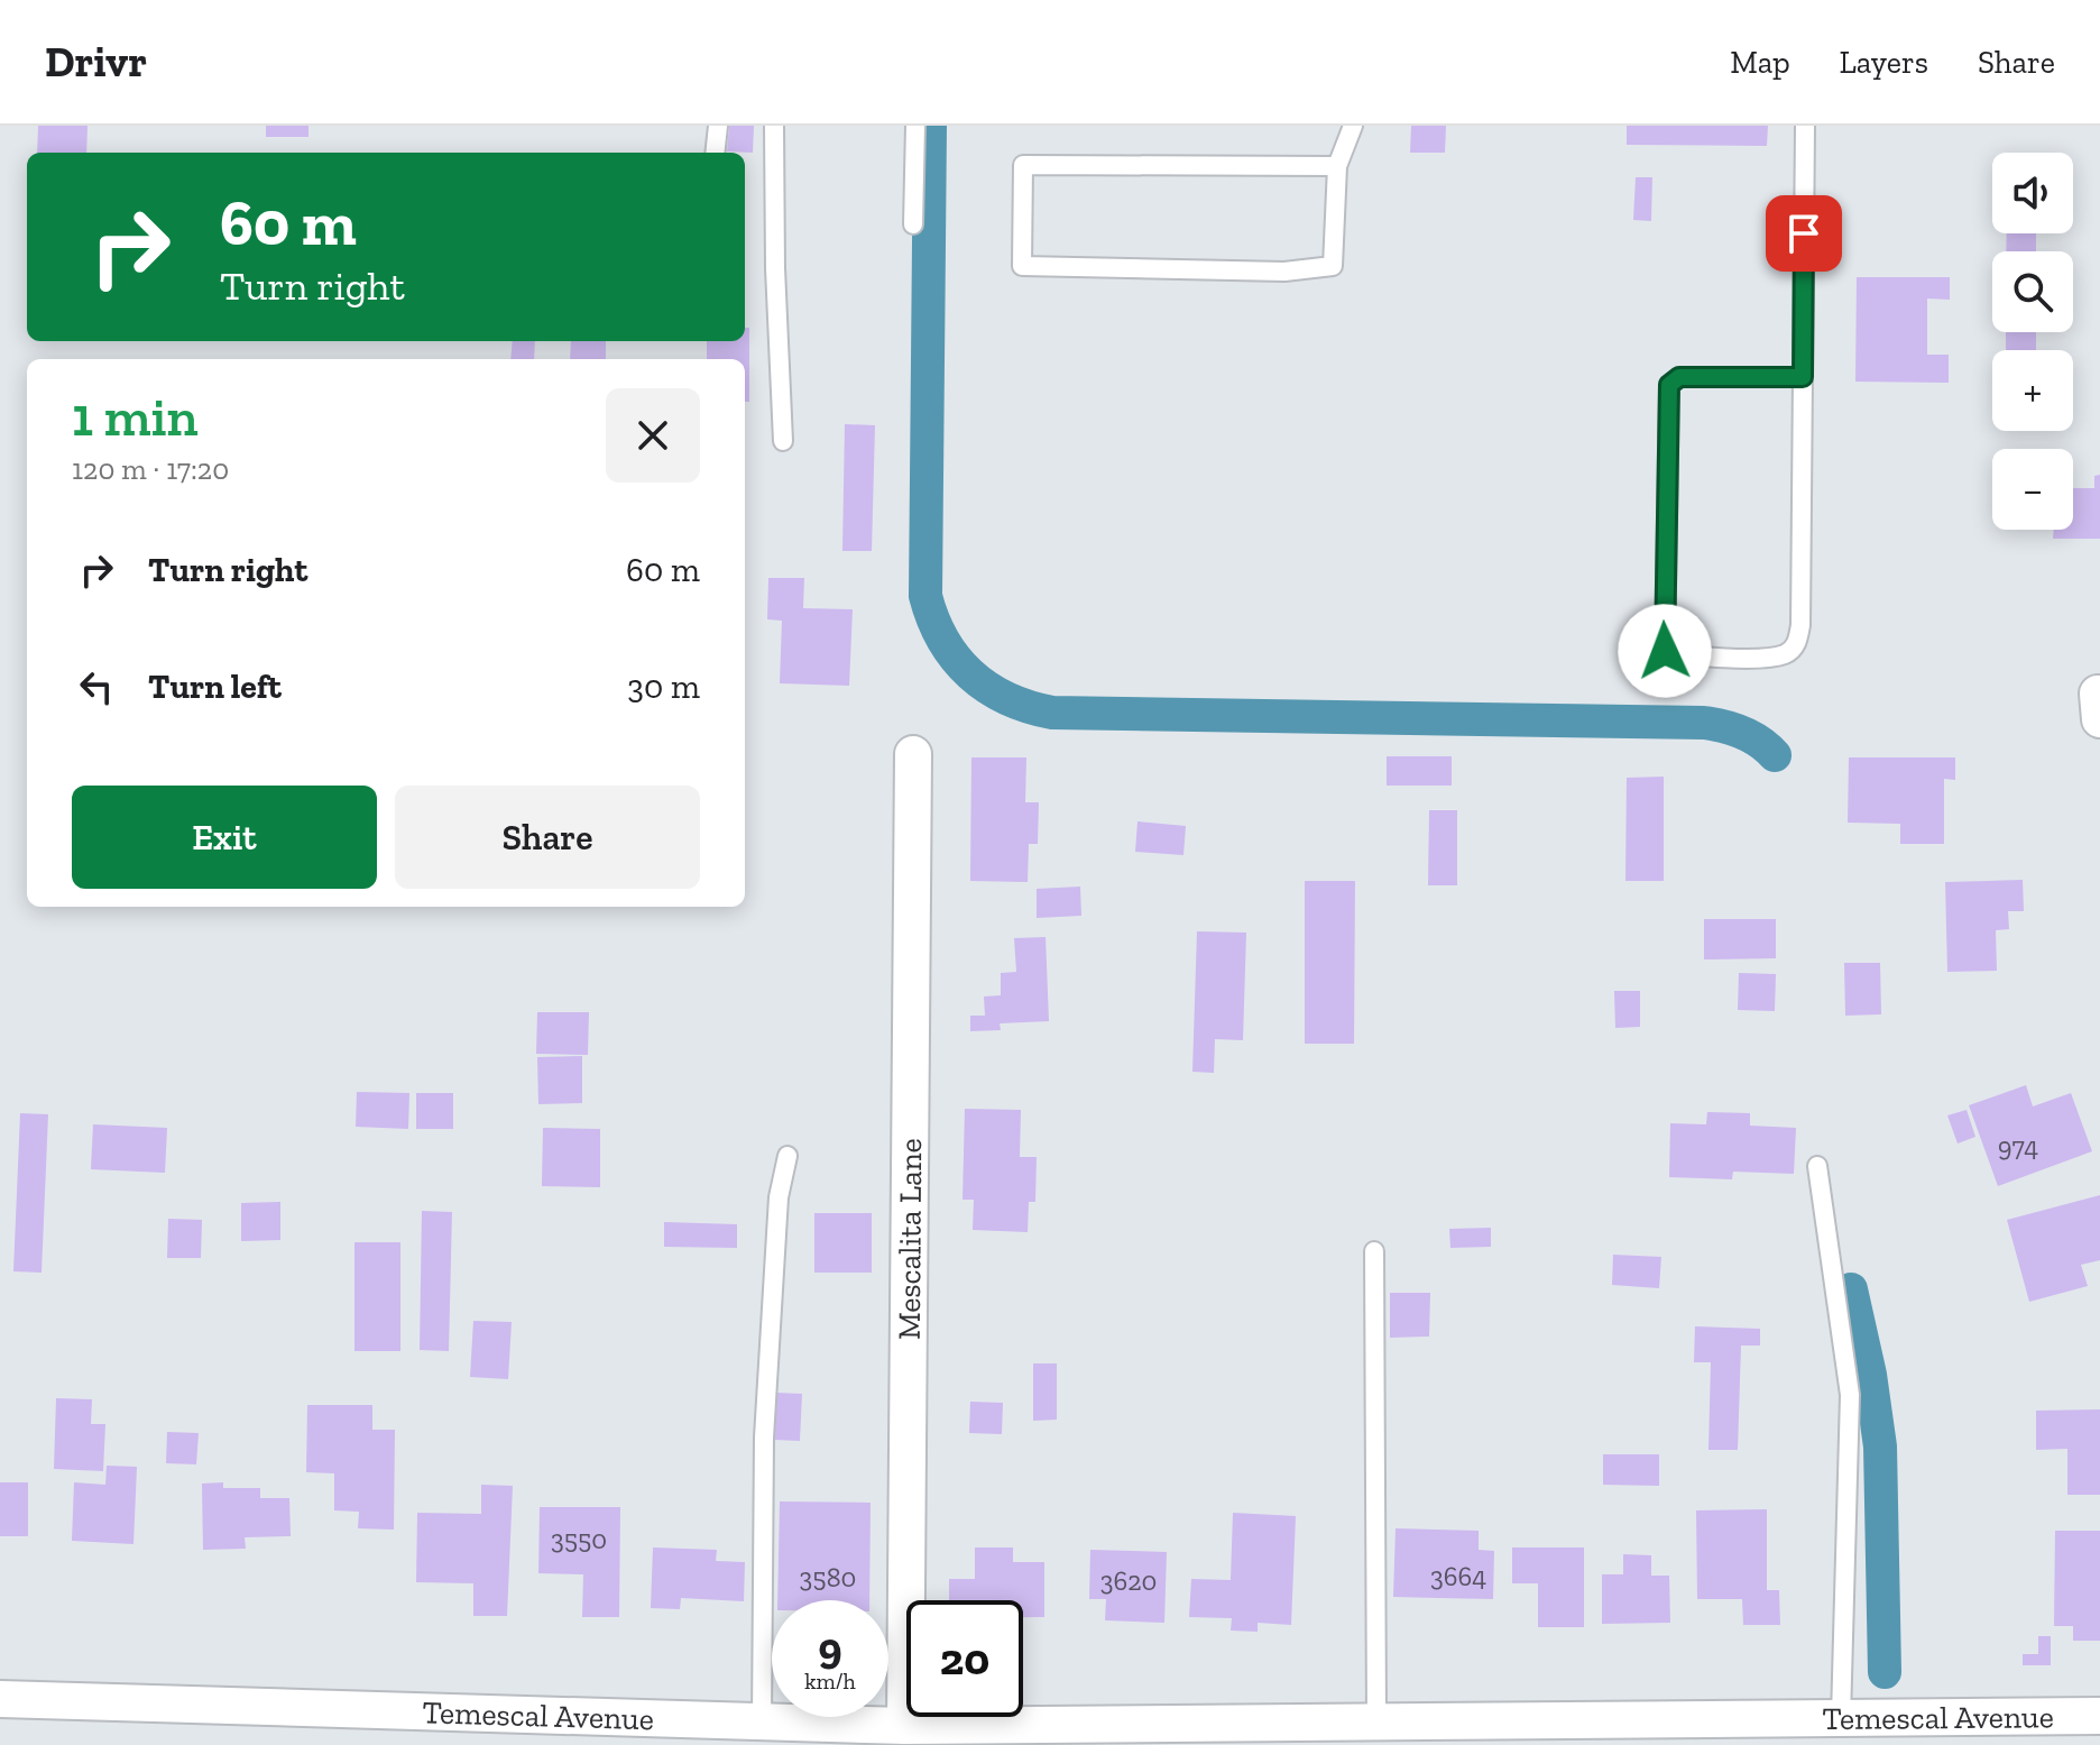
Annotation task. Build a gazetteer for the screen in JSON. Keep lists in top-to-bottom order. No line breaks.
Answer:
{"streets":{"street":["Mescalita Lane","Temescal Avenue"]},"crossings":[["Mescalita Lane","Temescal Avenue"]],"house_numbers":["974","3550","3664","3580","3620"],"page":{"header":"Drivr","nav":["Map","Layers","Share"],"map_buttons":["+","−"],"turn":["60 m","Turn right"],"heading":["1 min","120 m · 17:20"],"list":[{"name":"Turn right","value":"60 m"},{"name":"Turn left","value":"30 m"}],"buttons":["Exit","Share"],"speed":"9 km/h","limit":"20"}}
